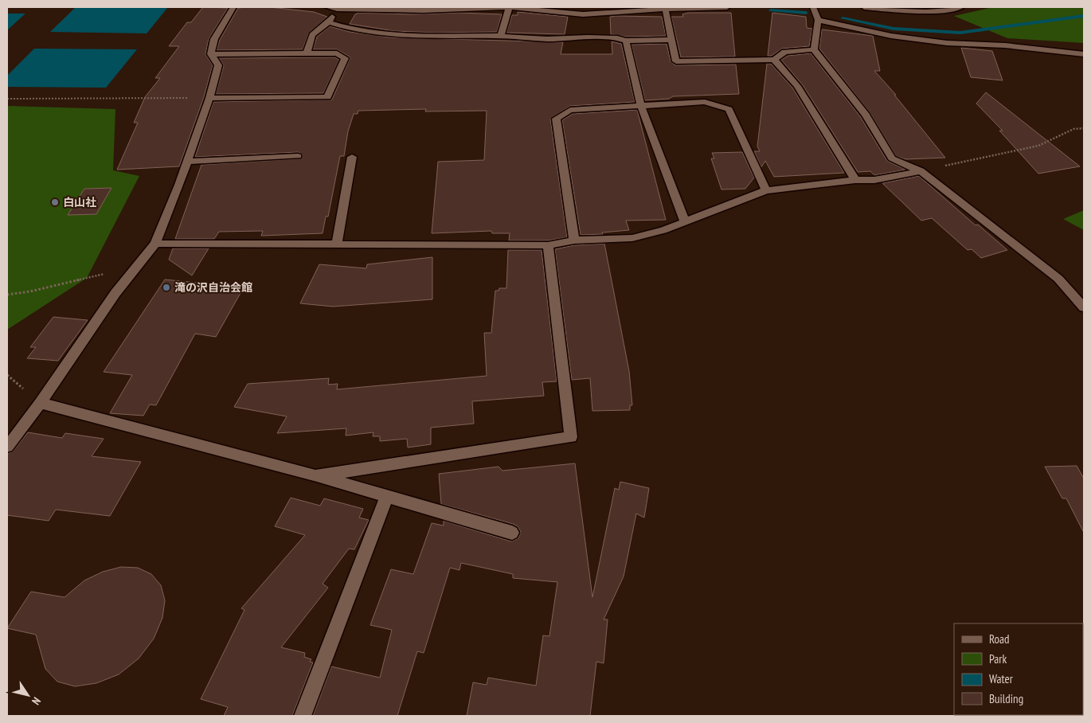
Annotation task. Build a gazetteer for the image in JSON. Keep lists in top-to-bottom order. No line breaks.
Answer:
{"places":["白山社","滝の沢自治会館"],"legend":["Road","Park","Water","Building"],"north":"bottom right"}
